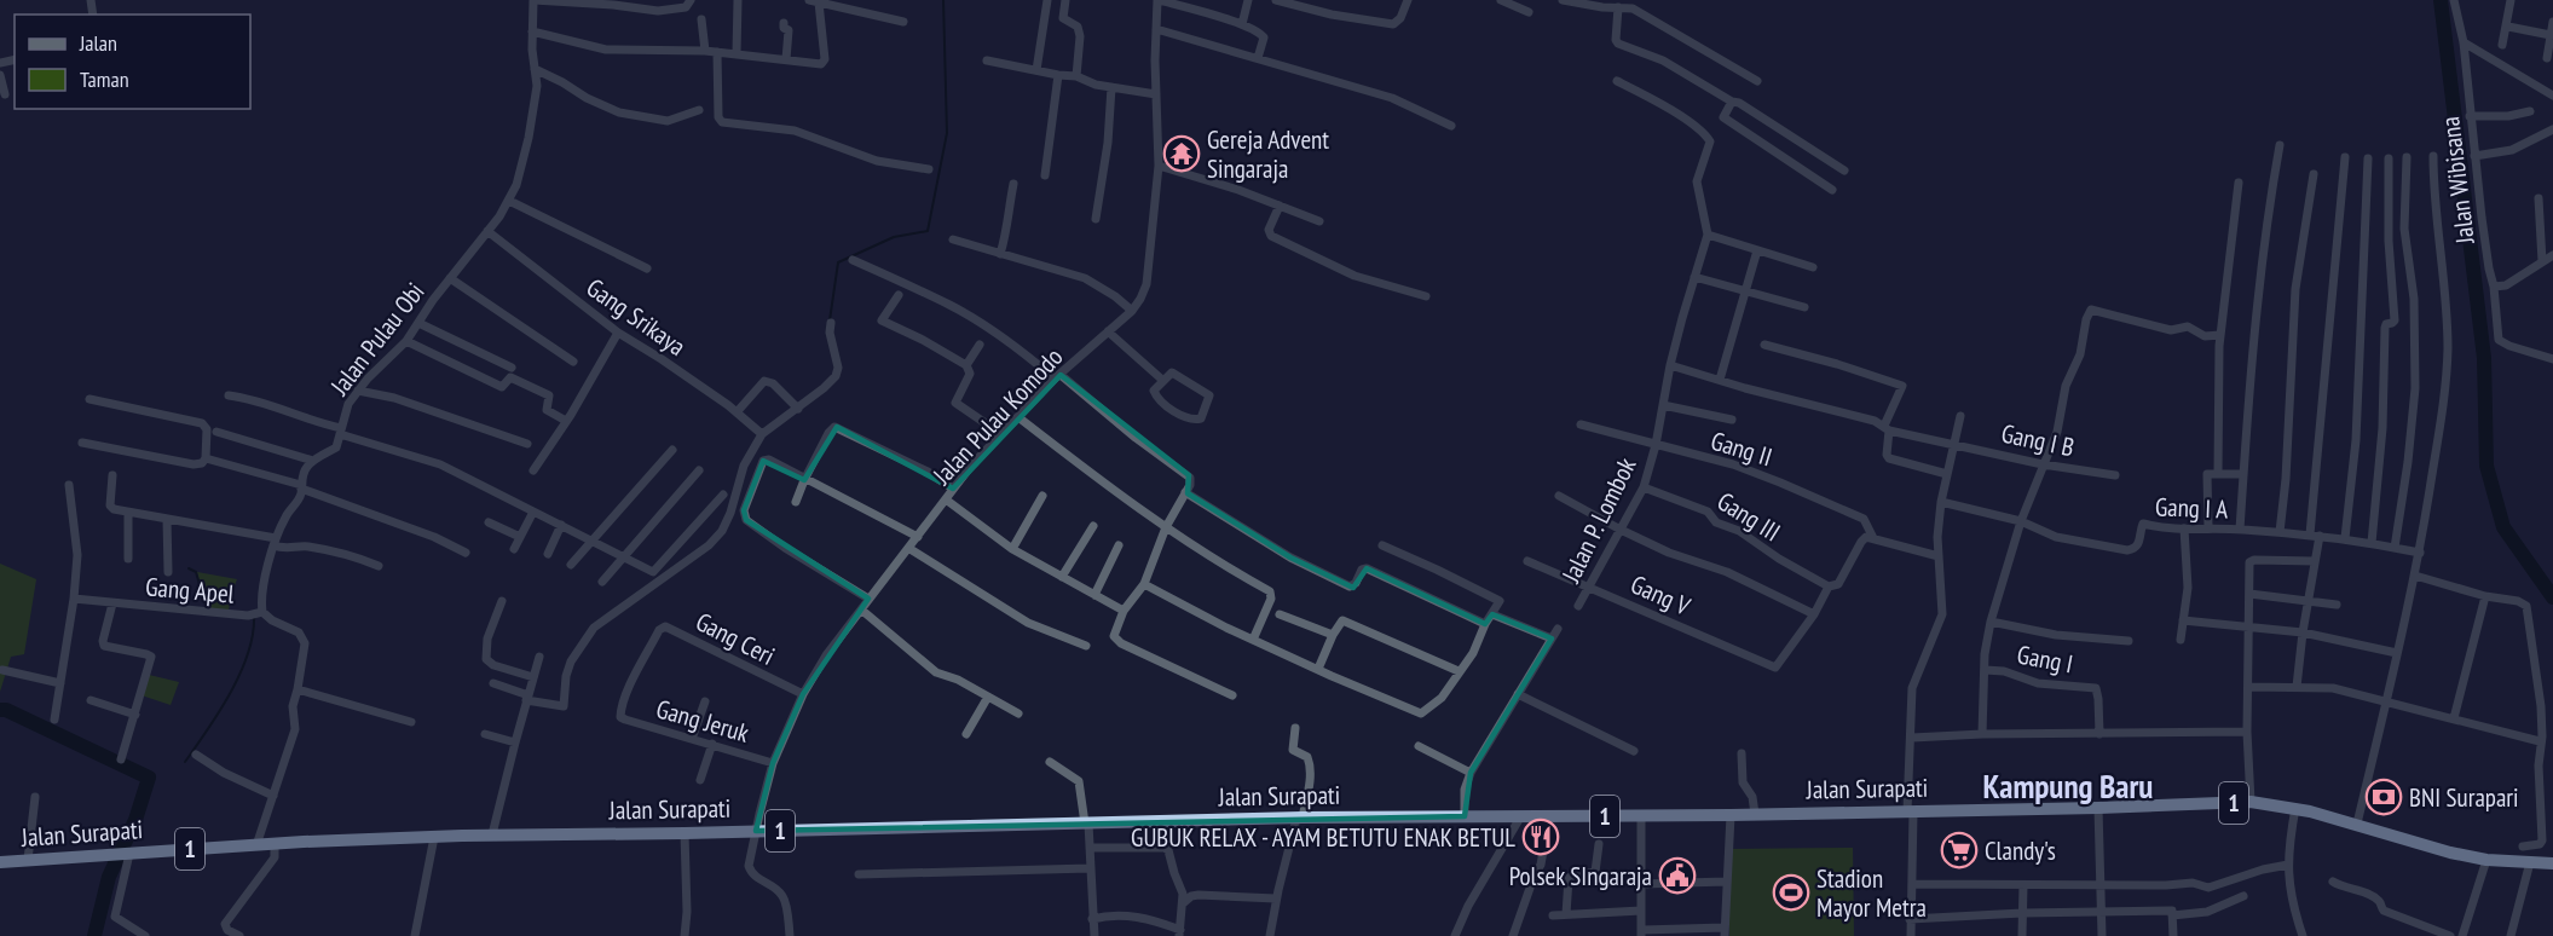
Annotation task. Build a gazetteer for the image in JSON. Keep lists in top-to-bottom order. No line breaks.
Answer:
{"streets":{"highway":["Jalan Surapati","1"],"street":["Jalan Wibisana","Gang Srikaya","Jalan Pulau Obi","Jalan Pulau Komodo","Gang I B","Gang II","Gang I A","Gang III","Jalan P. Lombok","Gang Apel","Gang V","Gang Ceri","Gang I","Gang Jeruk"]},"crossings":[["Gang Srikaya","Jalan Pulau Obi"],["Jalan Pulau Obi","Gang Apel"],["Jalan Pulau Komodo","Gang Ceri"],["Jalan Pulau Komodo","Gang Jeruk"],["Jalan Pulau Komodo","Jalan Surapati"],["Gang I B","Jalan P. Lombok"],["Gang II","Jalan P. Lombok"],["Gang III","Jalan P. Lombok"],["Jalan P. Lombok","Gang V"],["Gang Ceri","Gang Jeruk"]],"districts":["Kampung Baru"],"places":{"temple":["Gereja Advent Singaraja"],"bank":["BNI Surapari"],"restaurant":["GUBUK RELAX - AYAM BETUTU ENAK BETUL"],"supermarket":["Clandy's"],"public building":["Polsek SIngaraja"],"sports":["Stadion Mayor Metra"]},"legend":["Jalan","Taman"]}
